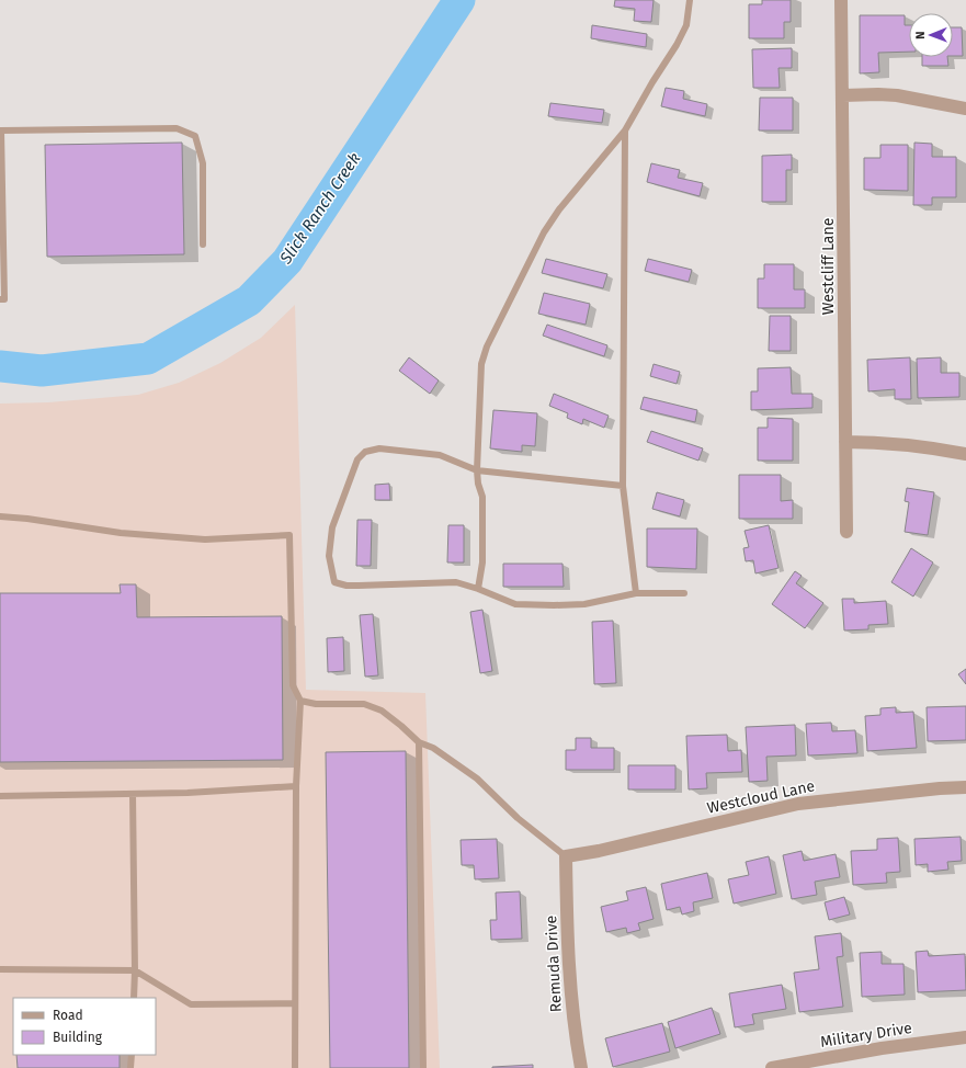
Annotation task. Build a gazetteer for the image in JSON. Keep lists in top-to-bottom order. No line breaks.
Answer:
{"streets":{"street":["Westcliff Lane","Westcloud Lane","Remuda Drive","Military Drive"]},"crossings":[["Westcloud Lane","Remuda Drive"]],"water":["Slick Ranch Creek"],"legend":["Road","Building"],"north":"left"}
